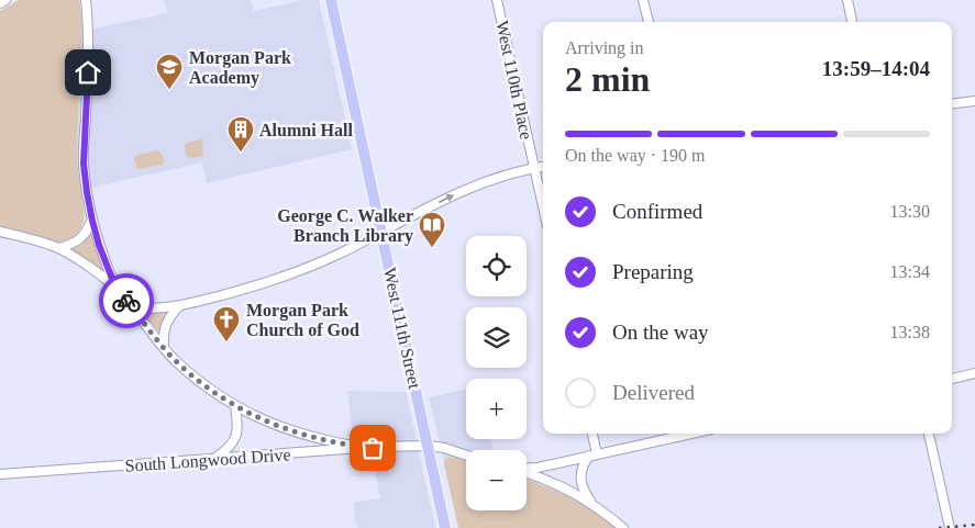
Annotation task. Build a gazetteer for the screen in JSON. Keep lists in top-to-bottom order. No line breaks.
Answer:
{"streets":{"main road":["West 111th Street"],"street":["West 110th Place","South Longwood Drive"]},"crossings":[["West 111th Street","South Longwood Drive"]],"places":{"school or university":["Morgan Park Academy"],"building":["Alumni Hall"],"library":["George C. Walker Branch Library"],"church":["Morgan Park Church of God"]},"page":{"heading":["2 min","Arriving in","13:59–14:04"],"bar":"On the way · 190 m","list":[["Confirmed","13:30"],["Preparing","13:34"],["On the way","13:38"],"Delivered"],"map_buttons":["+","−"]}}
